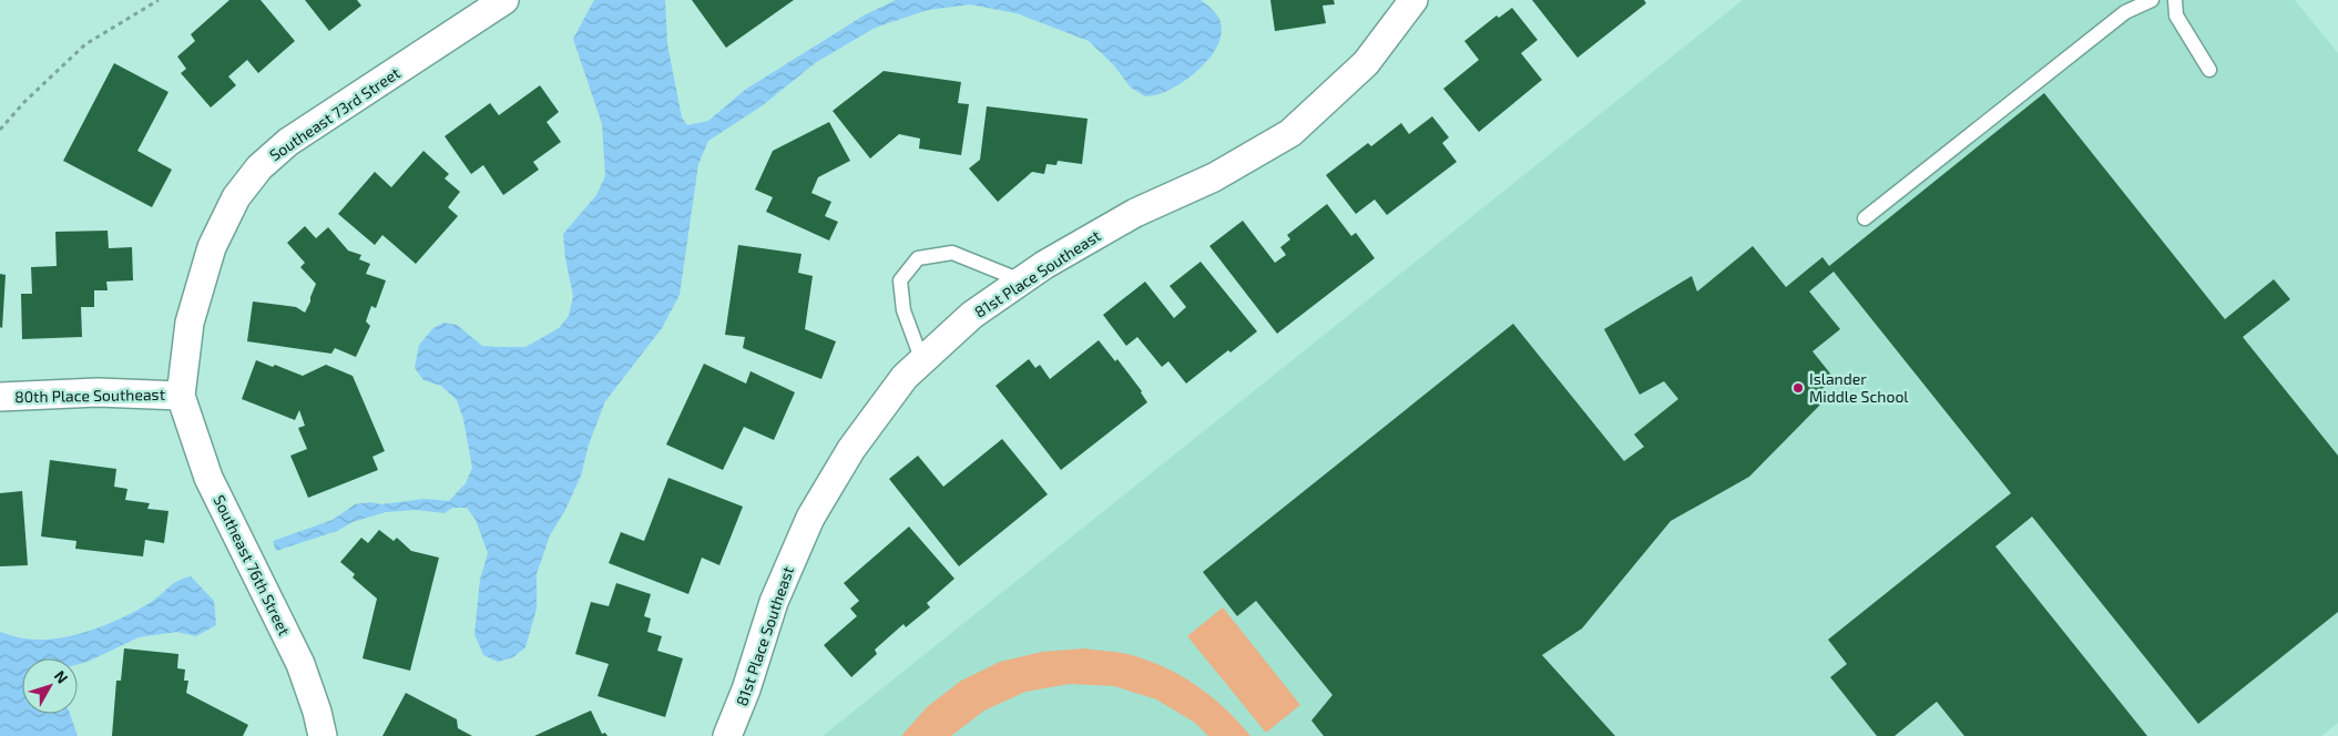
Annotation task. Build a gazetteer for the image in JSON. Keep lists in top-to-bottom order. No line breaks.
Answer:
{"streets":{"street":["Southeast 73rd Street","81st Place Southeast","80th Place Southeast","Southeast 76th Street"]},"crossings":[["Southeast 73rd Street","80th Place Southeast"],["Southeast 73rd Street","Southeast 76th Street"],["80th Place Southeast","Southeast 76th Street"]],"places":["Islander Middle School"],"north":"top right"}
